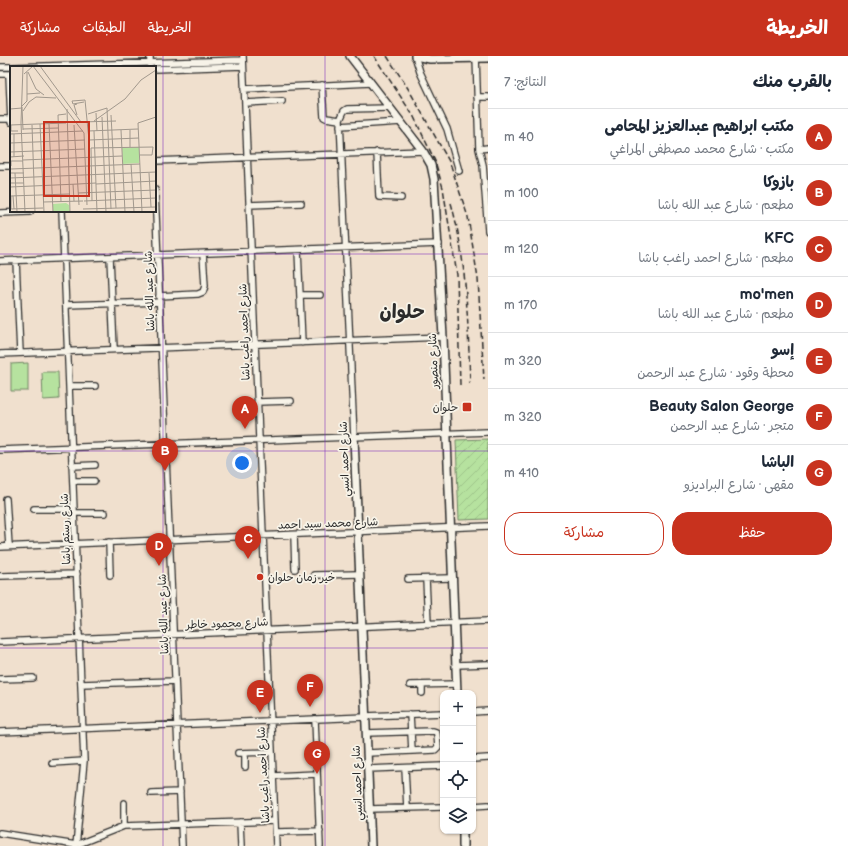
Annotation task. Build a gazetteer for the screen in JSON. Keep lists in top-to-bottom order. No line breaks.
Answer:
{"streets":{"street":["شارع عبد الله باشا","شارع احمد راغب باشا","شارع منصور","شارع احمد انسي","شارع محمد سيد احمد","شارع رستم باشا","شارع محمود خاطر"]},"crossings":[["شارع عبد الله باشا","شارع محمد سيد احمد"],["شارع عبد الله باشا","شارع محمود خاطر"],["شارع احمد راغب باشا","شارع محمد سيد احمد"],["شارع احمد راغب باشا","شارع محمود خاطر"],["شارع منصور","شارع محمد سيد احمد"],["شارع منصور","شارع محمود خاطر"],["شارع احمد انسي","شارع محمد سيد احمد"],["شارع احمد انسي","شارع محمود خاطر"],["شارع محمد سيد احمد","شارع رستم باشا"],["شارع رستم باشا","شارع محمود خاطر"]],"districts":["حلوان"],"places":{"transit":["حلوان"],"other":["خير زمان حلوان"]},"page":{"header":"الخريطة","nav":["الخريطة","الطبقات","مشاركة"],"heading":["بالقرب منك","النتائج: 7"],"list":[{"mark":"A","name":"مكتب ابراهيم عبدالعزيز المحامى","note":"مكتب · شارع محمد مصطفى المراغي","value":"40 m"},{"mark":"B","name":"بازوكا","note":"مطعم · شارع عبد الله باشا","value":"100 m"},{"mark":"C","name":"KFC","note":"مطعم · شارع احمد راغب باشا","value":"120 m"},{"mark":"D","name":"mo'men","note":"مطعم · شارع عبد الله باشا","value":"170 m"},{"mark":"E","name":"إسو","note":"محطة وقود · شارع عبد الرحمن","value":"320 m"},{"mark":"F","name":"Beauty Salon George","note":"متجر · شارع عبد الرحمن","value":"320 m"},{"mark":"G","name":"الباشا","note":"مقهى · شارع البراديزو","value":"410 m"}],"pins":["A","B","C","D","F","E","G"],"buttons":["حفظ","مشاركة"],"map_buttons":["+","−"]}}
